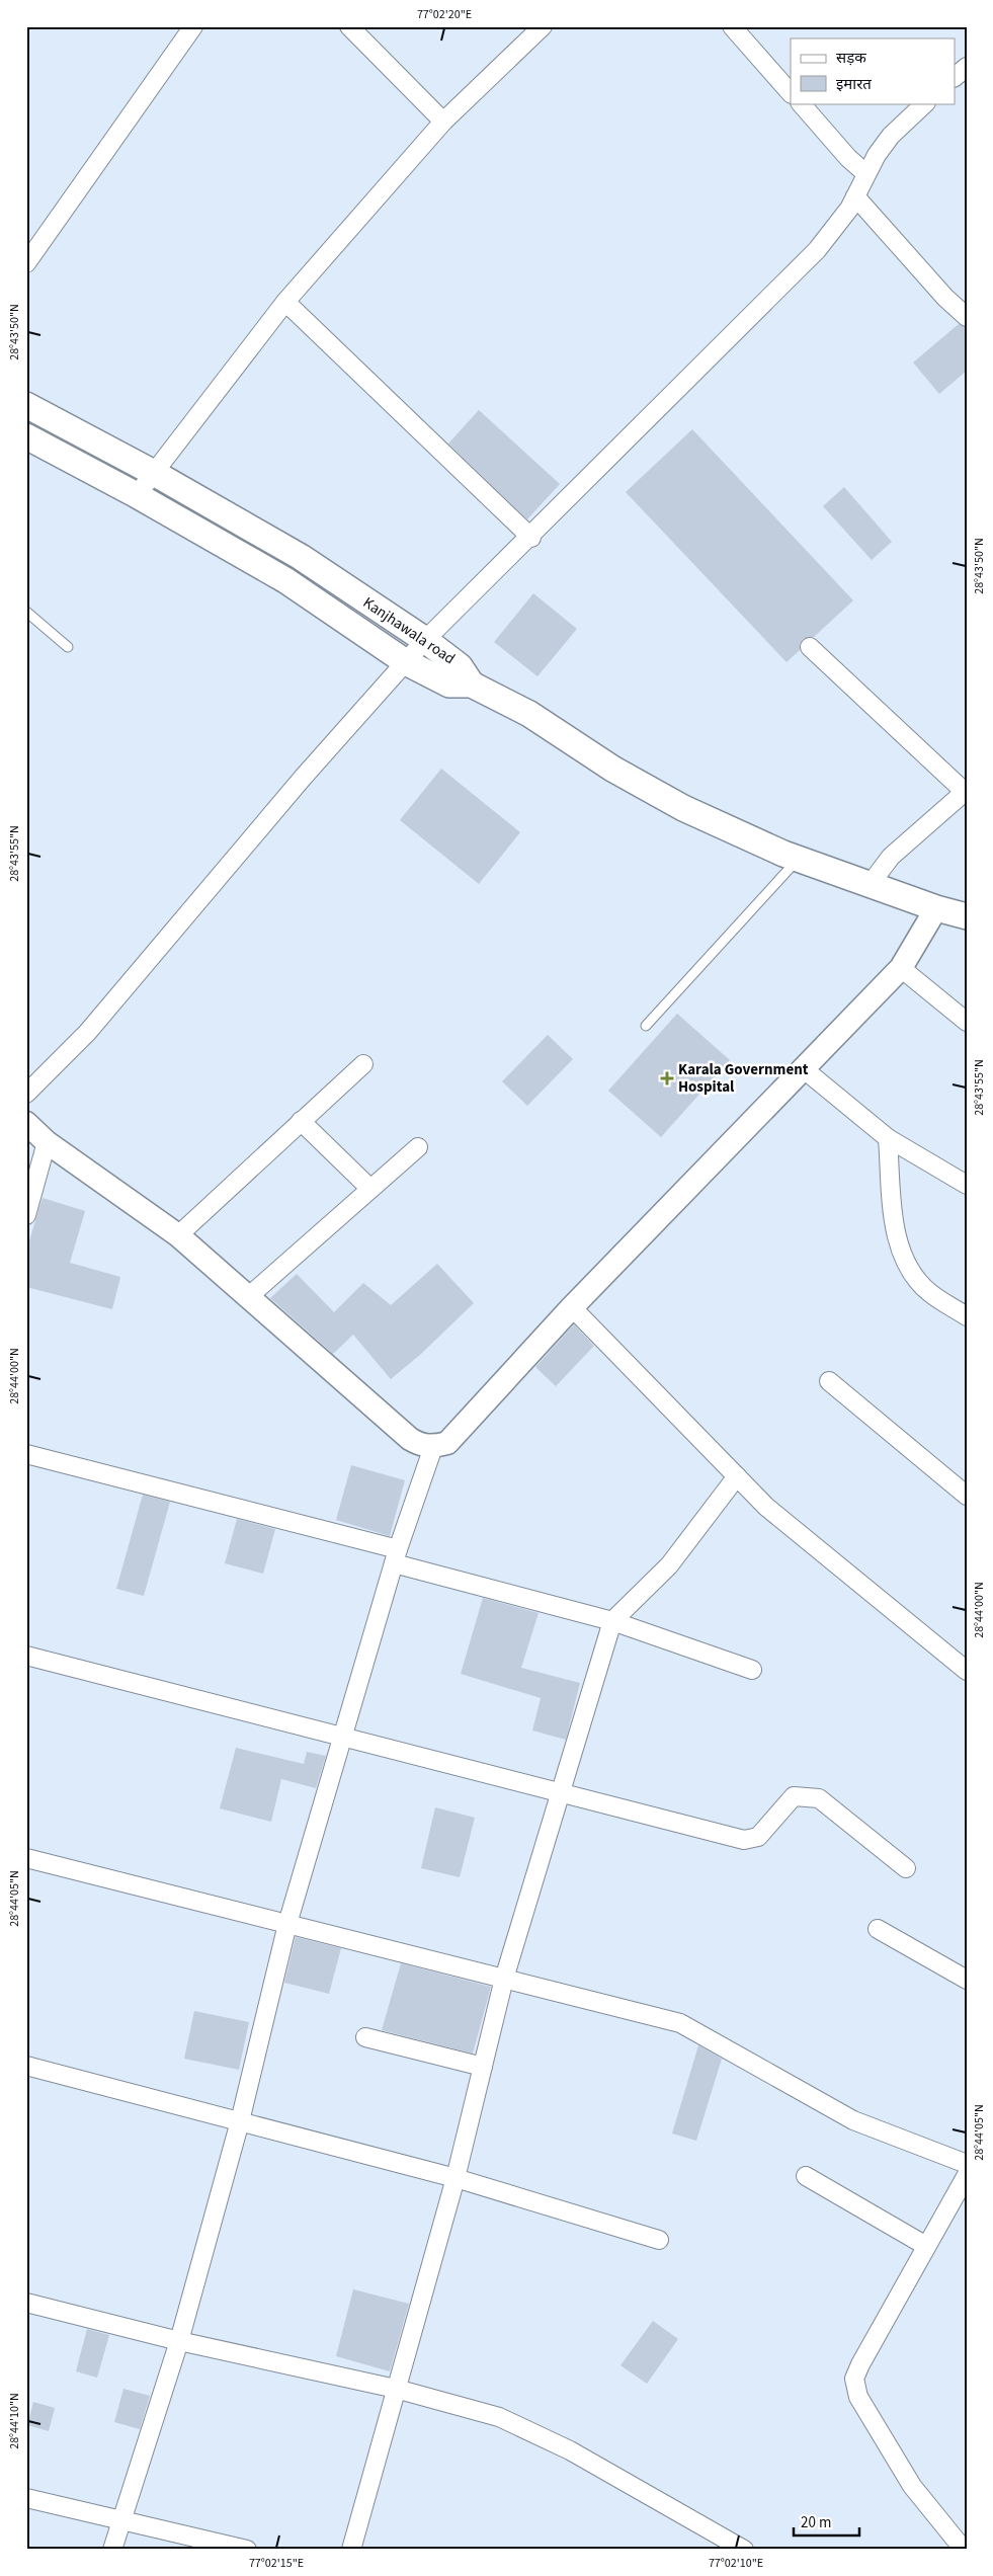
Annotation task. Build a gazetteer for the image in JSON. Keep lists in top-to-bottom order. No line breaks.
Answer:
{"streets":{"main road":["Kanjhawala road"]},"places":{"health":["Karala Government Hospital"]},"legend":["सड़क","इमारत"],"scale_bar":"20 m","coordinates":["77°02'20\"E","28°43'50\"N","28°43'55\"N","28°44'00\"N","28°44'05\"N","28°44'10\"N","77°02'15\"E","77°02'10\"E"]}
